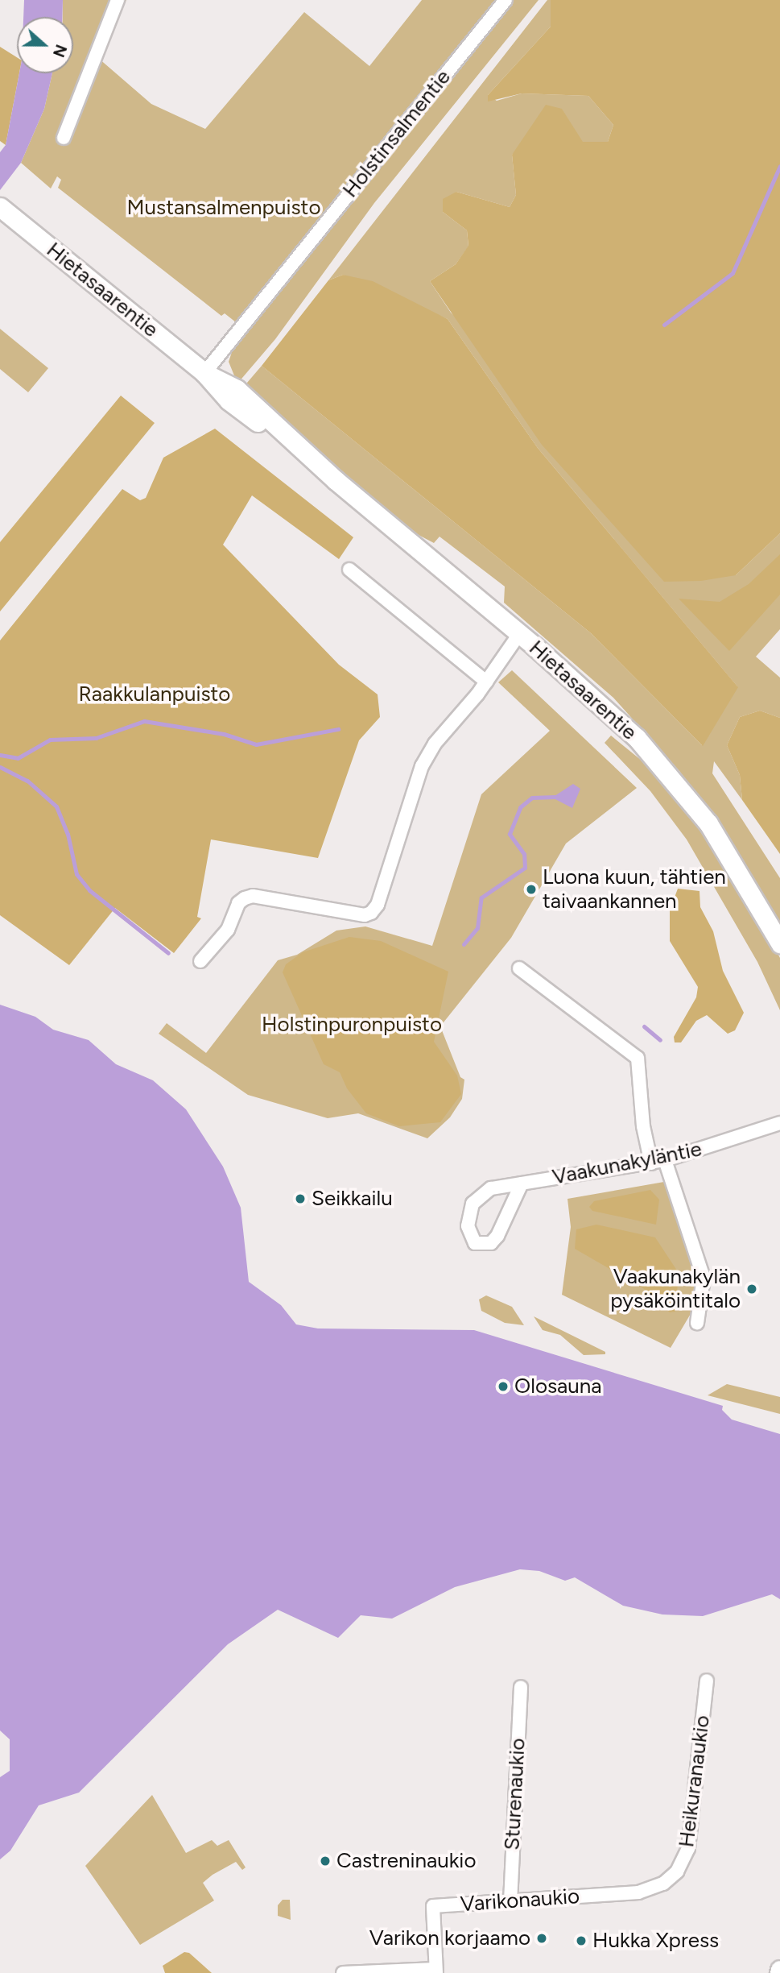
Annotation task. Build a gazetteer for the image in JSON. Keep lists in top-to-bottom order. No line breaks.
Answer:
{"streets":{"street":["Holstinsalmentie","Hietasaarentie","Vaakunakyläntie","Heikuranaukio","Sturenaukio","Varikonaukio"]},"crossings":[["Holstinsalmentie","Hietasaarentie"],["Heikuranaukio","Varikonaukio"],["Sturenaukio","Varikonaukio"]],"parks":["Mustansalmenpuisto","Raakkulanpuisto","Holstinpuronpuisto"],"places":["Luona kuun, tähtien taivaankannen","Seikkailu","Vaakunakylän pysäköintitalo","Olosauna","Castreninaukio","Varikon korjaamo","Hukka Xpress"],"north":"right"}
